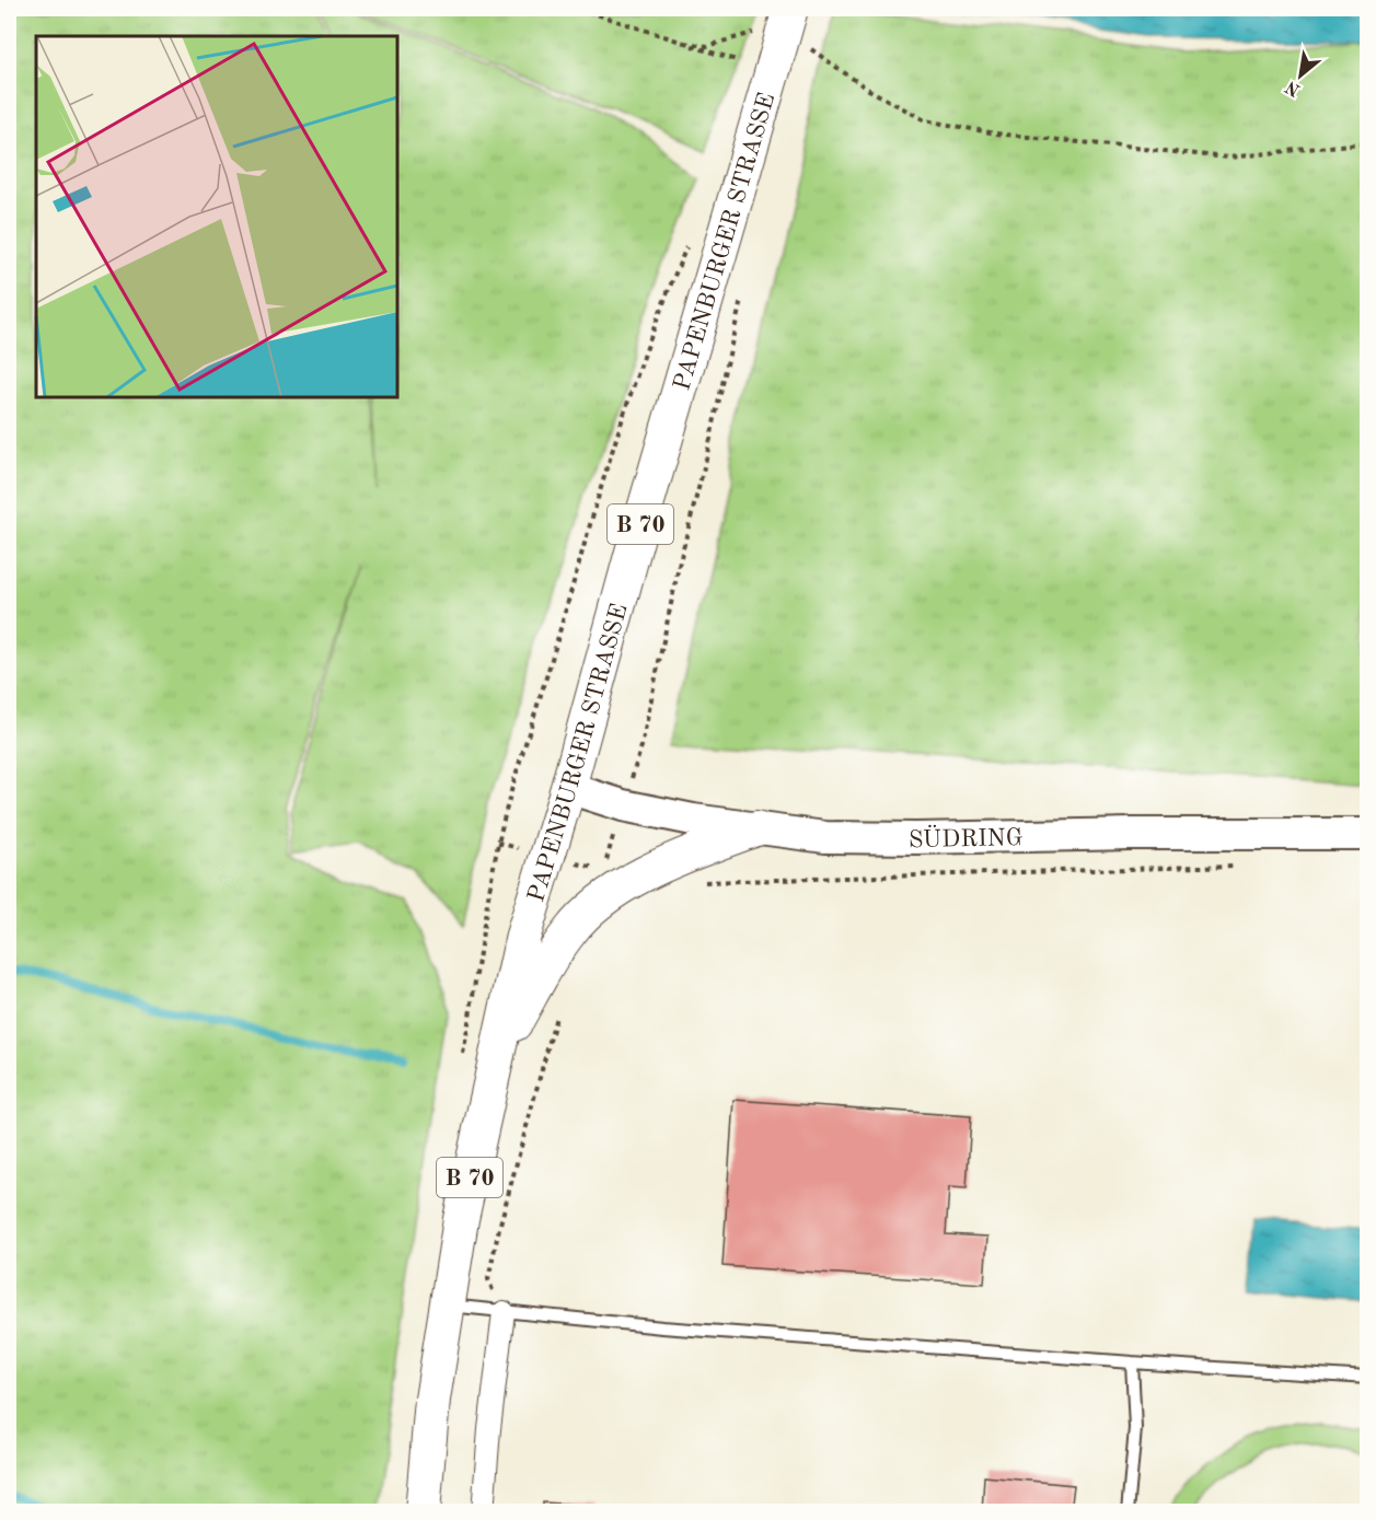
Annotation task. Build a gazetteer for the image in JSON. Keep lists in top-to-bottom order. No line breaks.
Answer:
{"streets":{"main road":["PAPENBURGER STRASSE","B 70","SÜDRING"]},"crossings":[["PAPENBURGER STRASSE","SÜDRING"]],"north":"bottom left"}
